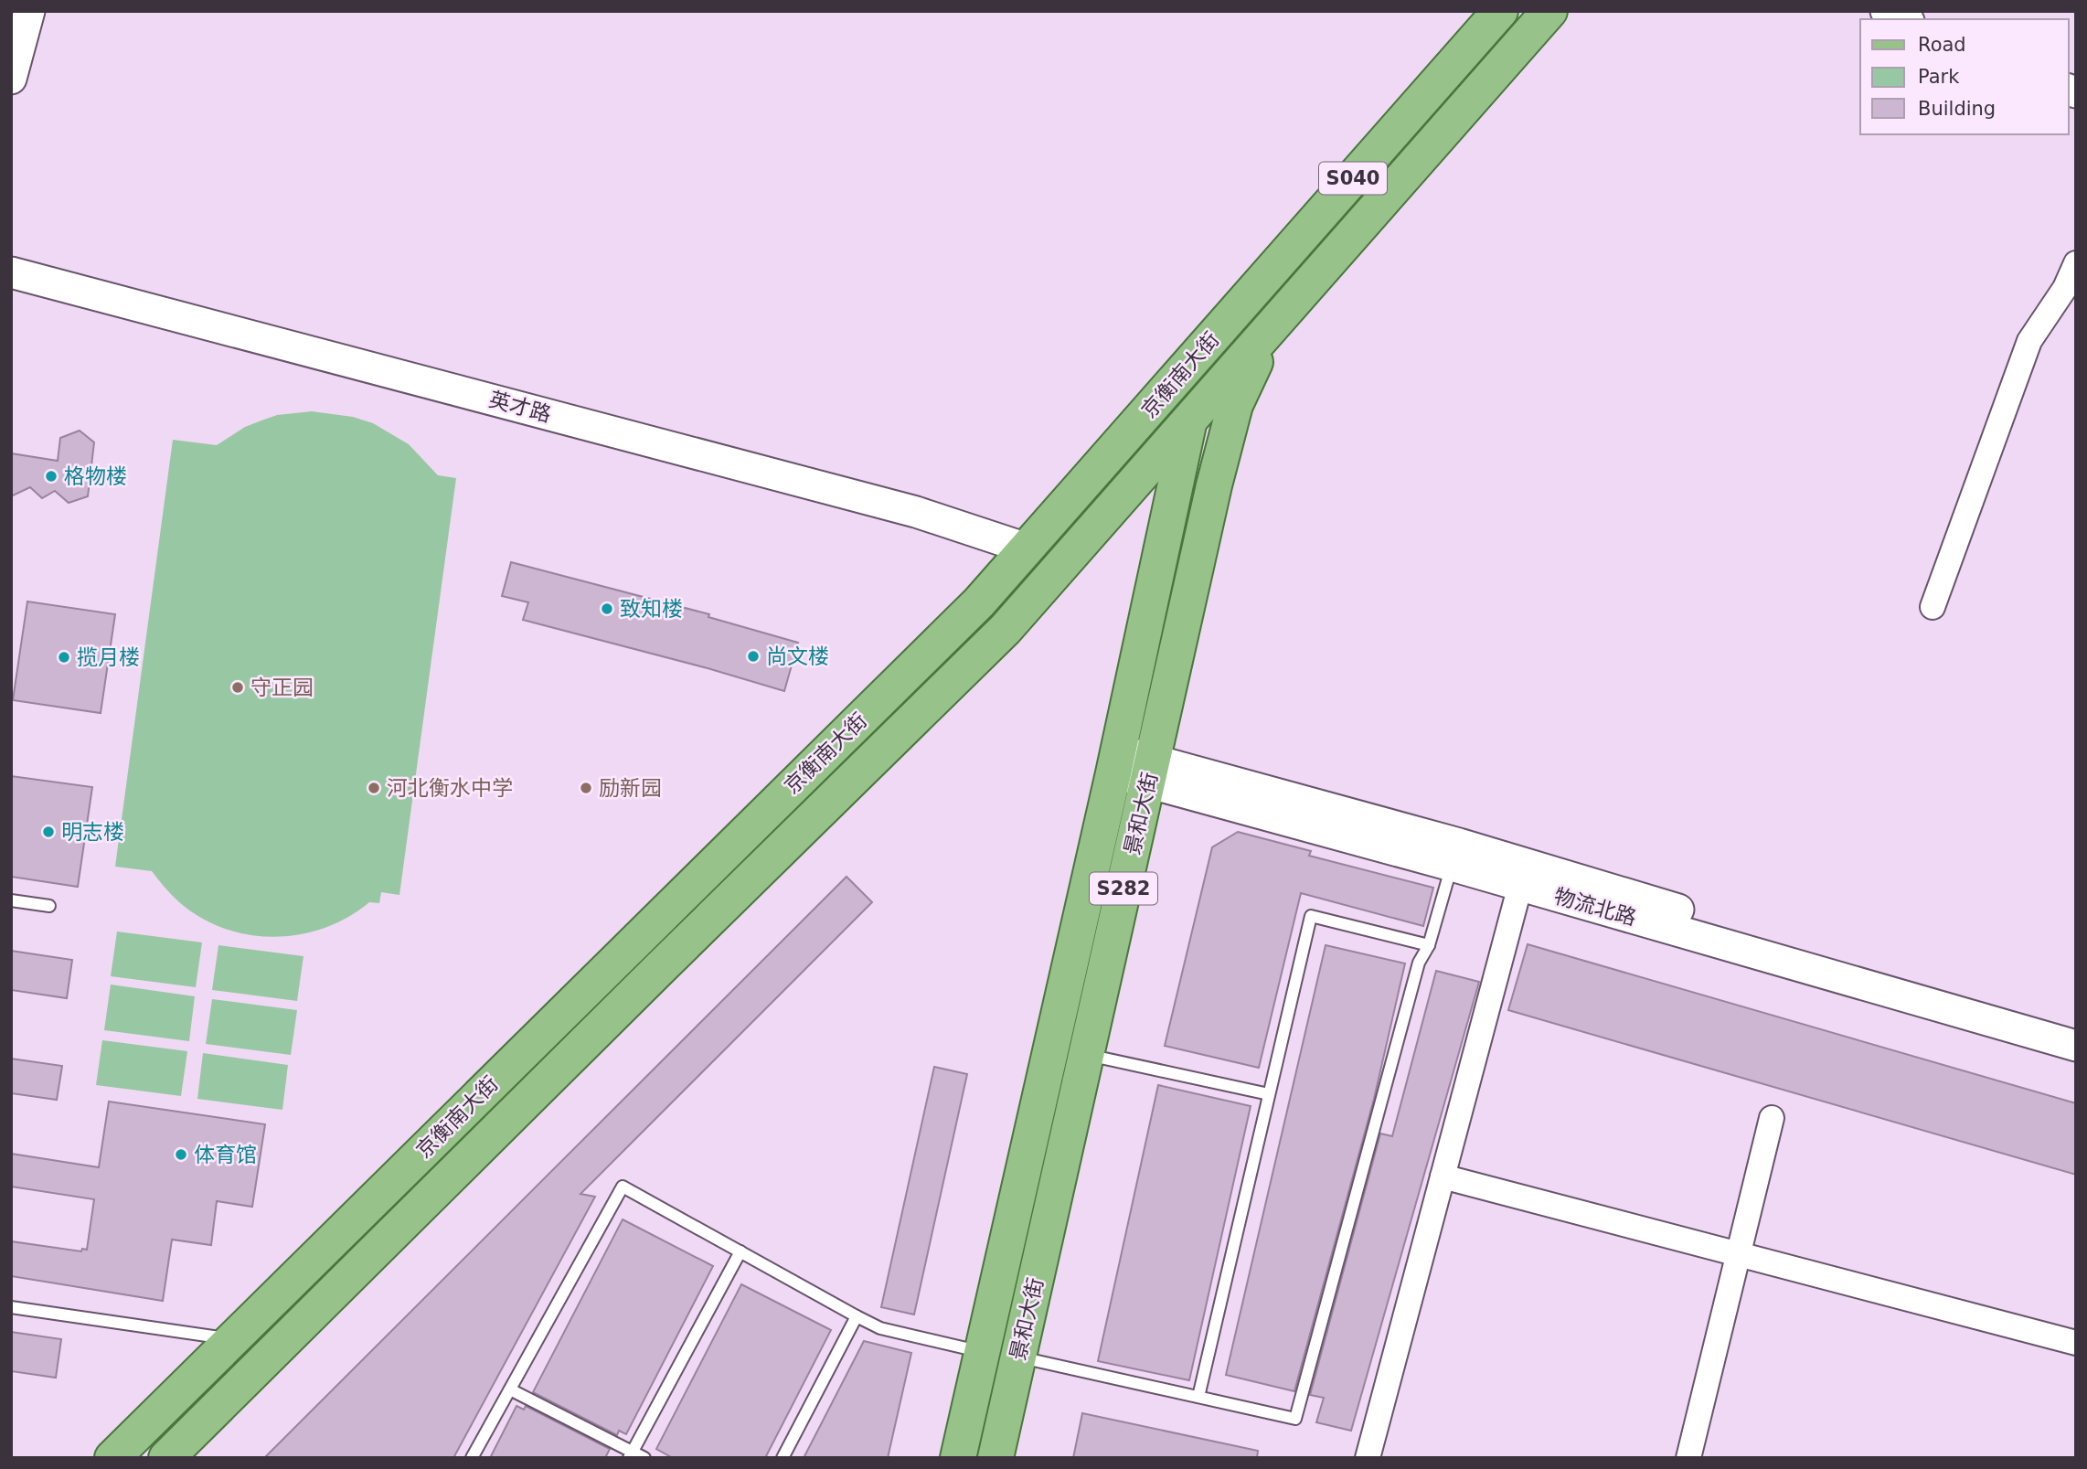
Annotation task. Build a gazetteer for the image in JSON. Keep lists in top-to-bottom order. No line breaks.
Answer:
{"streets":{"main road":["S040","京衡南大街","景和大街","S282"],"street":["英才路","物流北路"]},"crossings":[["京衡南大街","英才路"],["京衡南大街","景和大街"],["景和大街","物流北路"]],"places":["格物楼","致知楼","尚文楼","揽月楼","守正园","河北衡水中学","励新园","明志楼","体育馆"],"legend":["Road","Park","Building"]}
